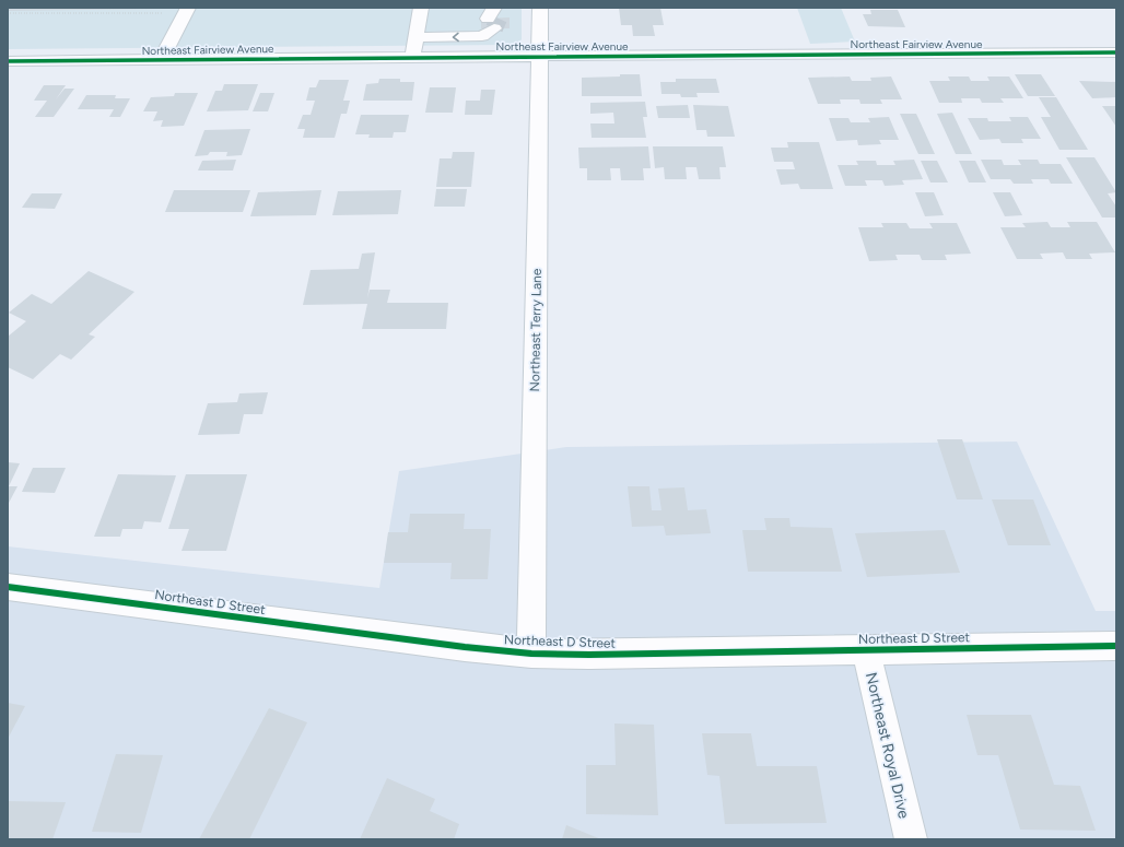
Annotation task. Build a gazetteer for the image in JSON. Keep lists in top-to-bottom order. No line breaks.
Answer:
{"streets":{"street":["Northeast Fairview Avenue","Northeast Terry Lane","Northeast D Street","Northeast Royal Drive"]},"crossings":[["Northeast Fairview Avenue","Northeast Terry Lane"],["Northeast Terry Lane","Northeast D Street"],["Northeast D Street","Northeast Royal Drive"]]}
